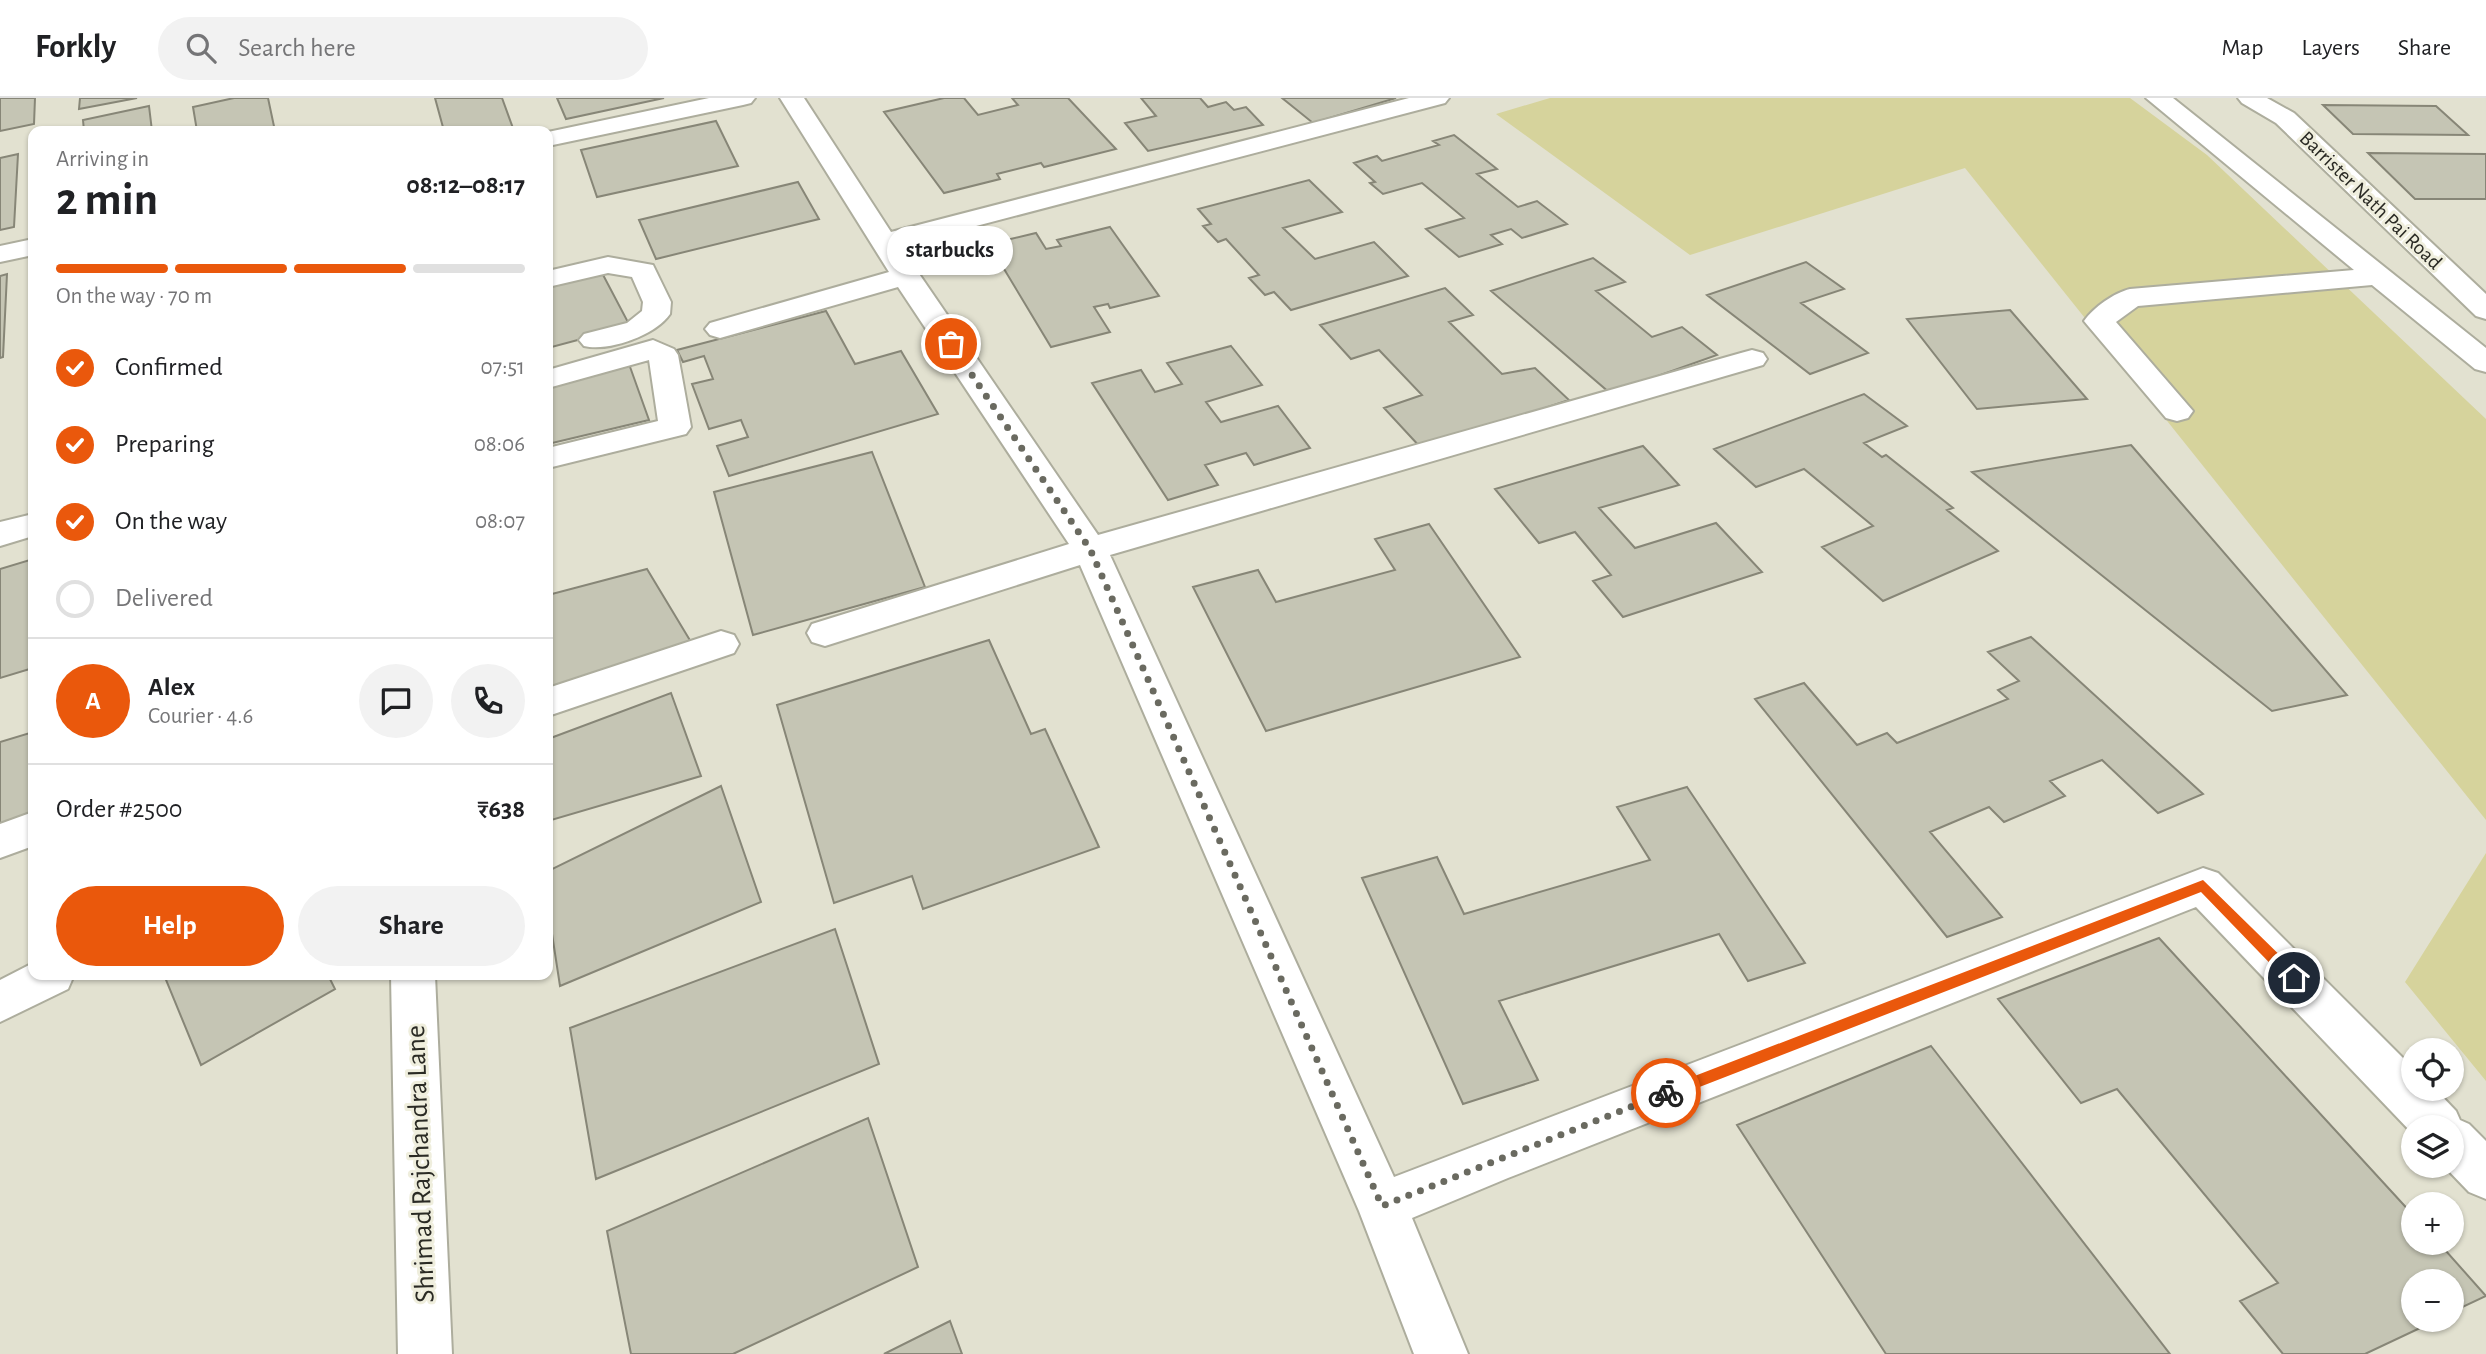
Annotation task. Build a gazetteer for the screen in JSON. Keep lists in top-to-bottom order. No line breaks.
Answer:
{"streets":{"street":["Barrister Nath Pai Road","Shrimad Rajchandra Lane"]},"places":["starbucks"],"page":{"header":"Forkly","search":"Search here","nav":["Map","Layers","Share"],"heading":["2 min","Arriving in","08:12–08:17"],"panel":["Alex","Courier · 4.6","Order #2500","₹638"],"bubble":"starbucks","bar":"On the way · 70 m","list":[["Confirmed","07:51"],["Preparing","08:06"],["On the way","08:07"],"Delivered"],"round":"A","buttons":["Help","Share"],"map_buttons":["+","−"]}}
